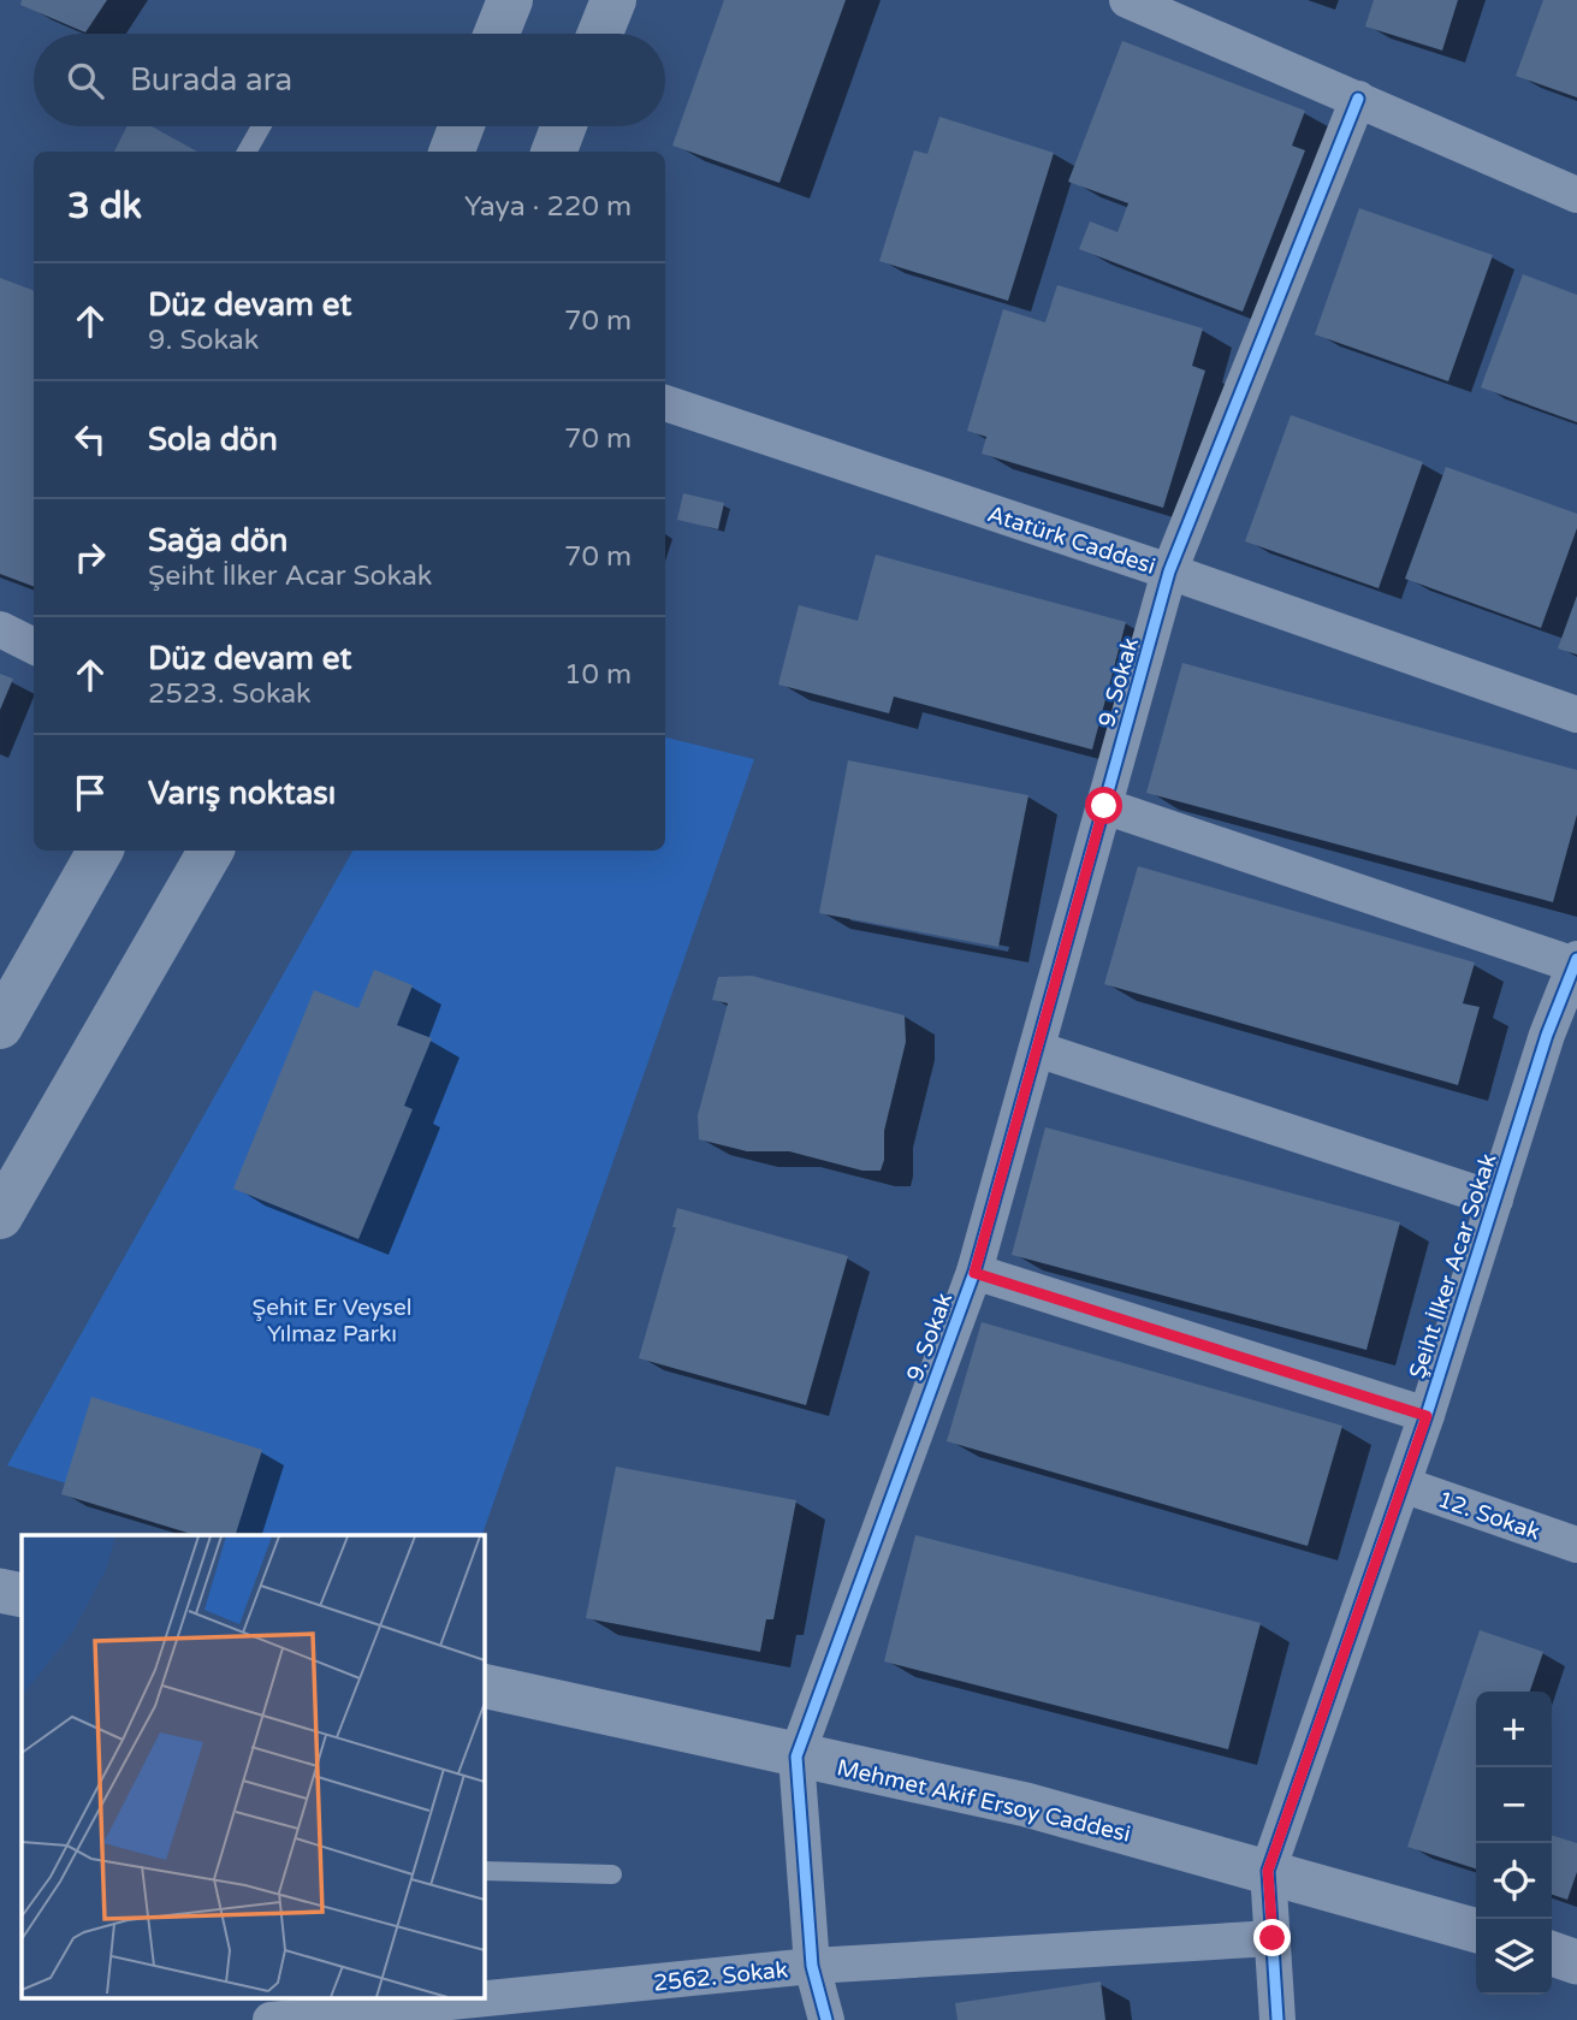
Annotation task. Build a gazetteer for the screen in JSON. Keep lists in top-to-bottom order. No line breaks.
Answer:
{"streets":{"street":["Atatürk Caddesi","9. Sokak","Şeiht İlker Acar Sokak","12. Sokak","Mehmet Akif Ersoy Caddesi","2562. Sokak"]},"crossings":[["Atatürk Caddesi","9. Sokak"],["9. Sokak","Mehmet Akif Ersoy Caddesi"],["9. Sokak","2562. Sokak"],["Şeiht İlker Acar Sokak","12. Sokak"],["Şeiht İlker Acar Sokak","Mehmet Akif Ersoy Caddesi"]],"parks":["Şehit Er Veysel Yılmaz Parkı"],"page":{"search":"Burada ara","heading":["3 dk","Yaya · 220 m"],"list":[["Düz devam et","9. Sokak","70 m"],["Sola dön","70 m"],["Sağa dön","Şeiht İlker Acar Sokak","70 m"],["Düz devam et","2523. Sokak","10 m"],"Varış noktası"],"map_buttons":["+","−"]}}
